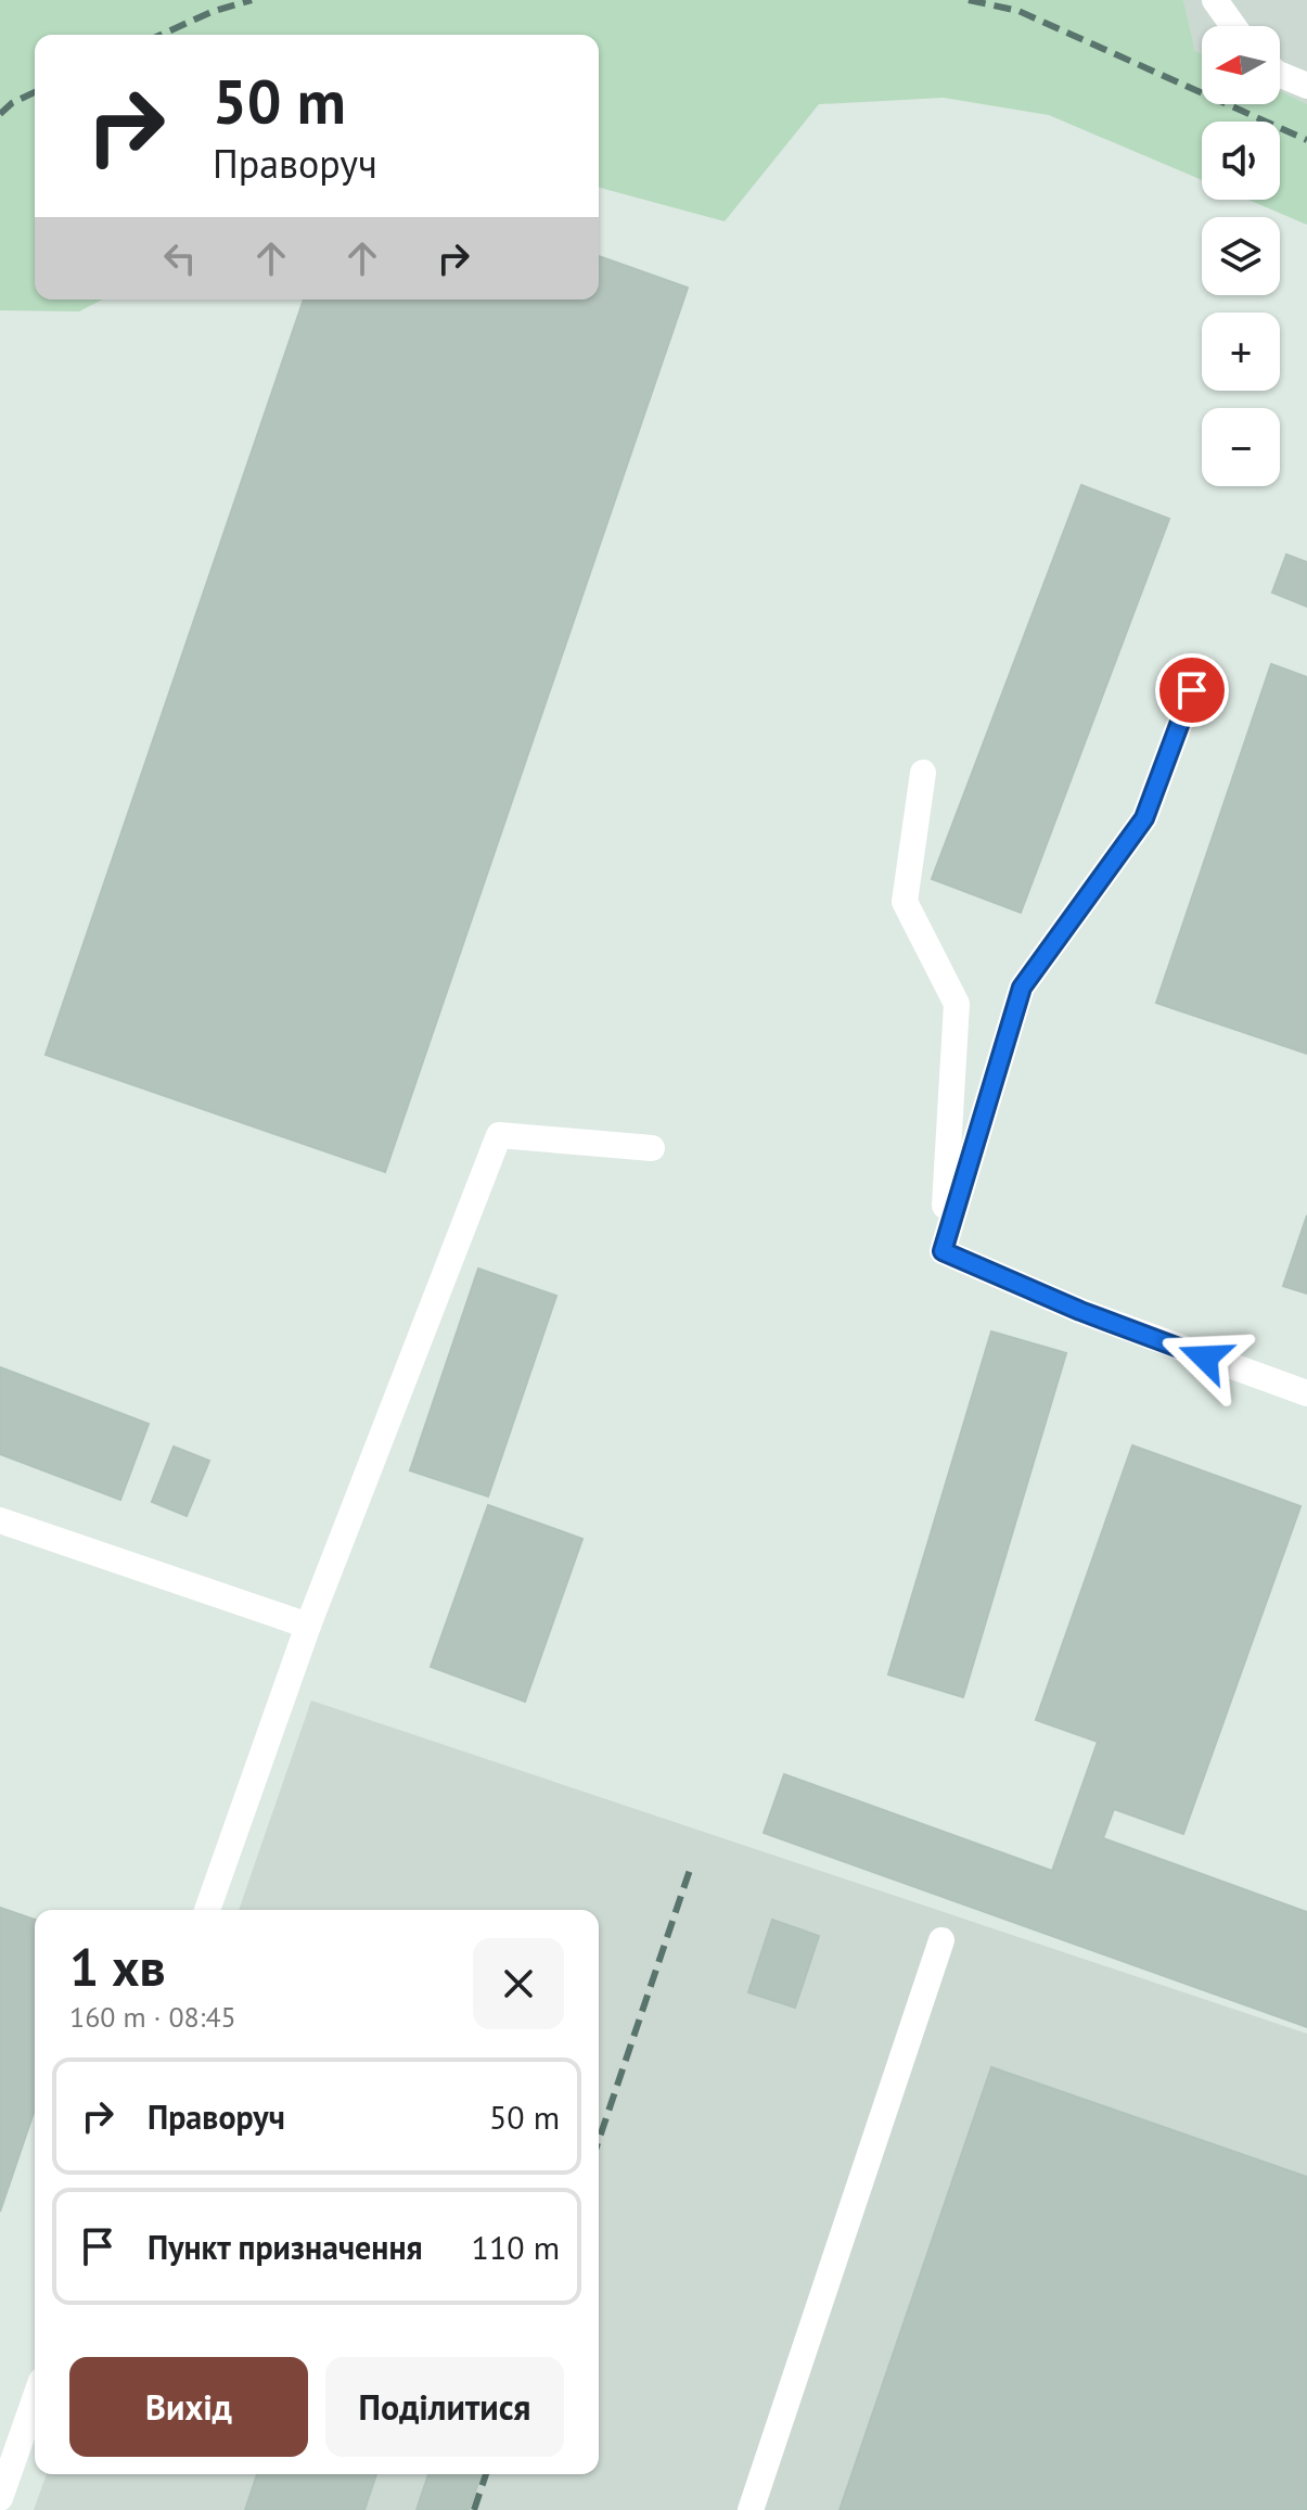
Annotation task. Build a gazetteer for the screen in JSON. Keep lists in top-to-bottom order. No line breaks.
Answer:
{"north":"left","page":{"map_buttons":["+","−"],"turn":["50 m","Праворуч"],"heading":["1 хв","160 m · 08:45"],"list":[{"name":"Праворуч","value":"50 m"},{"name":"Пункт призначення","value":"110 m"}],"buttons":["Вихід","Поділитися"]}}
